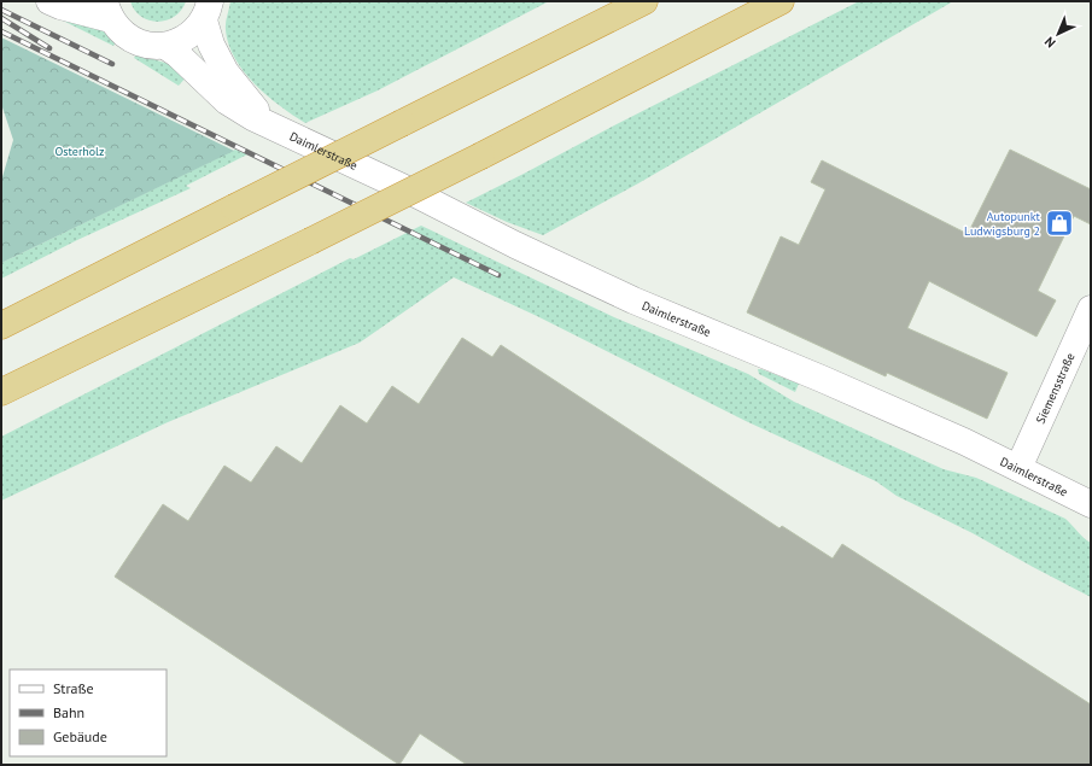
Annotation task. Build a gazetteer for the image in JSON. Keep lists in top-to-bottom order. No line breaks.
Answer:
{"streets":{"street":["Daimlerstraße","Siemensstraße"]},"crossings":[["Daimlerstraße","Siemensstraße"]],"parks":["Osterholz"],"places":{"shop":["Autopunkt Ludwigsburg 2"]},"legend":["Straße","Bahn","Gebäude"],"north":"bottom left"}
